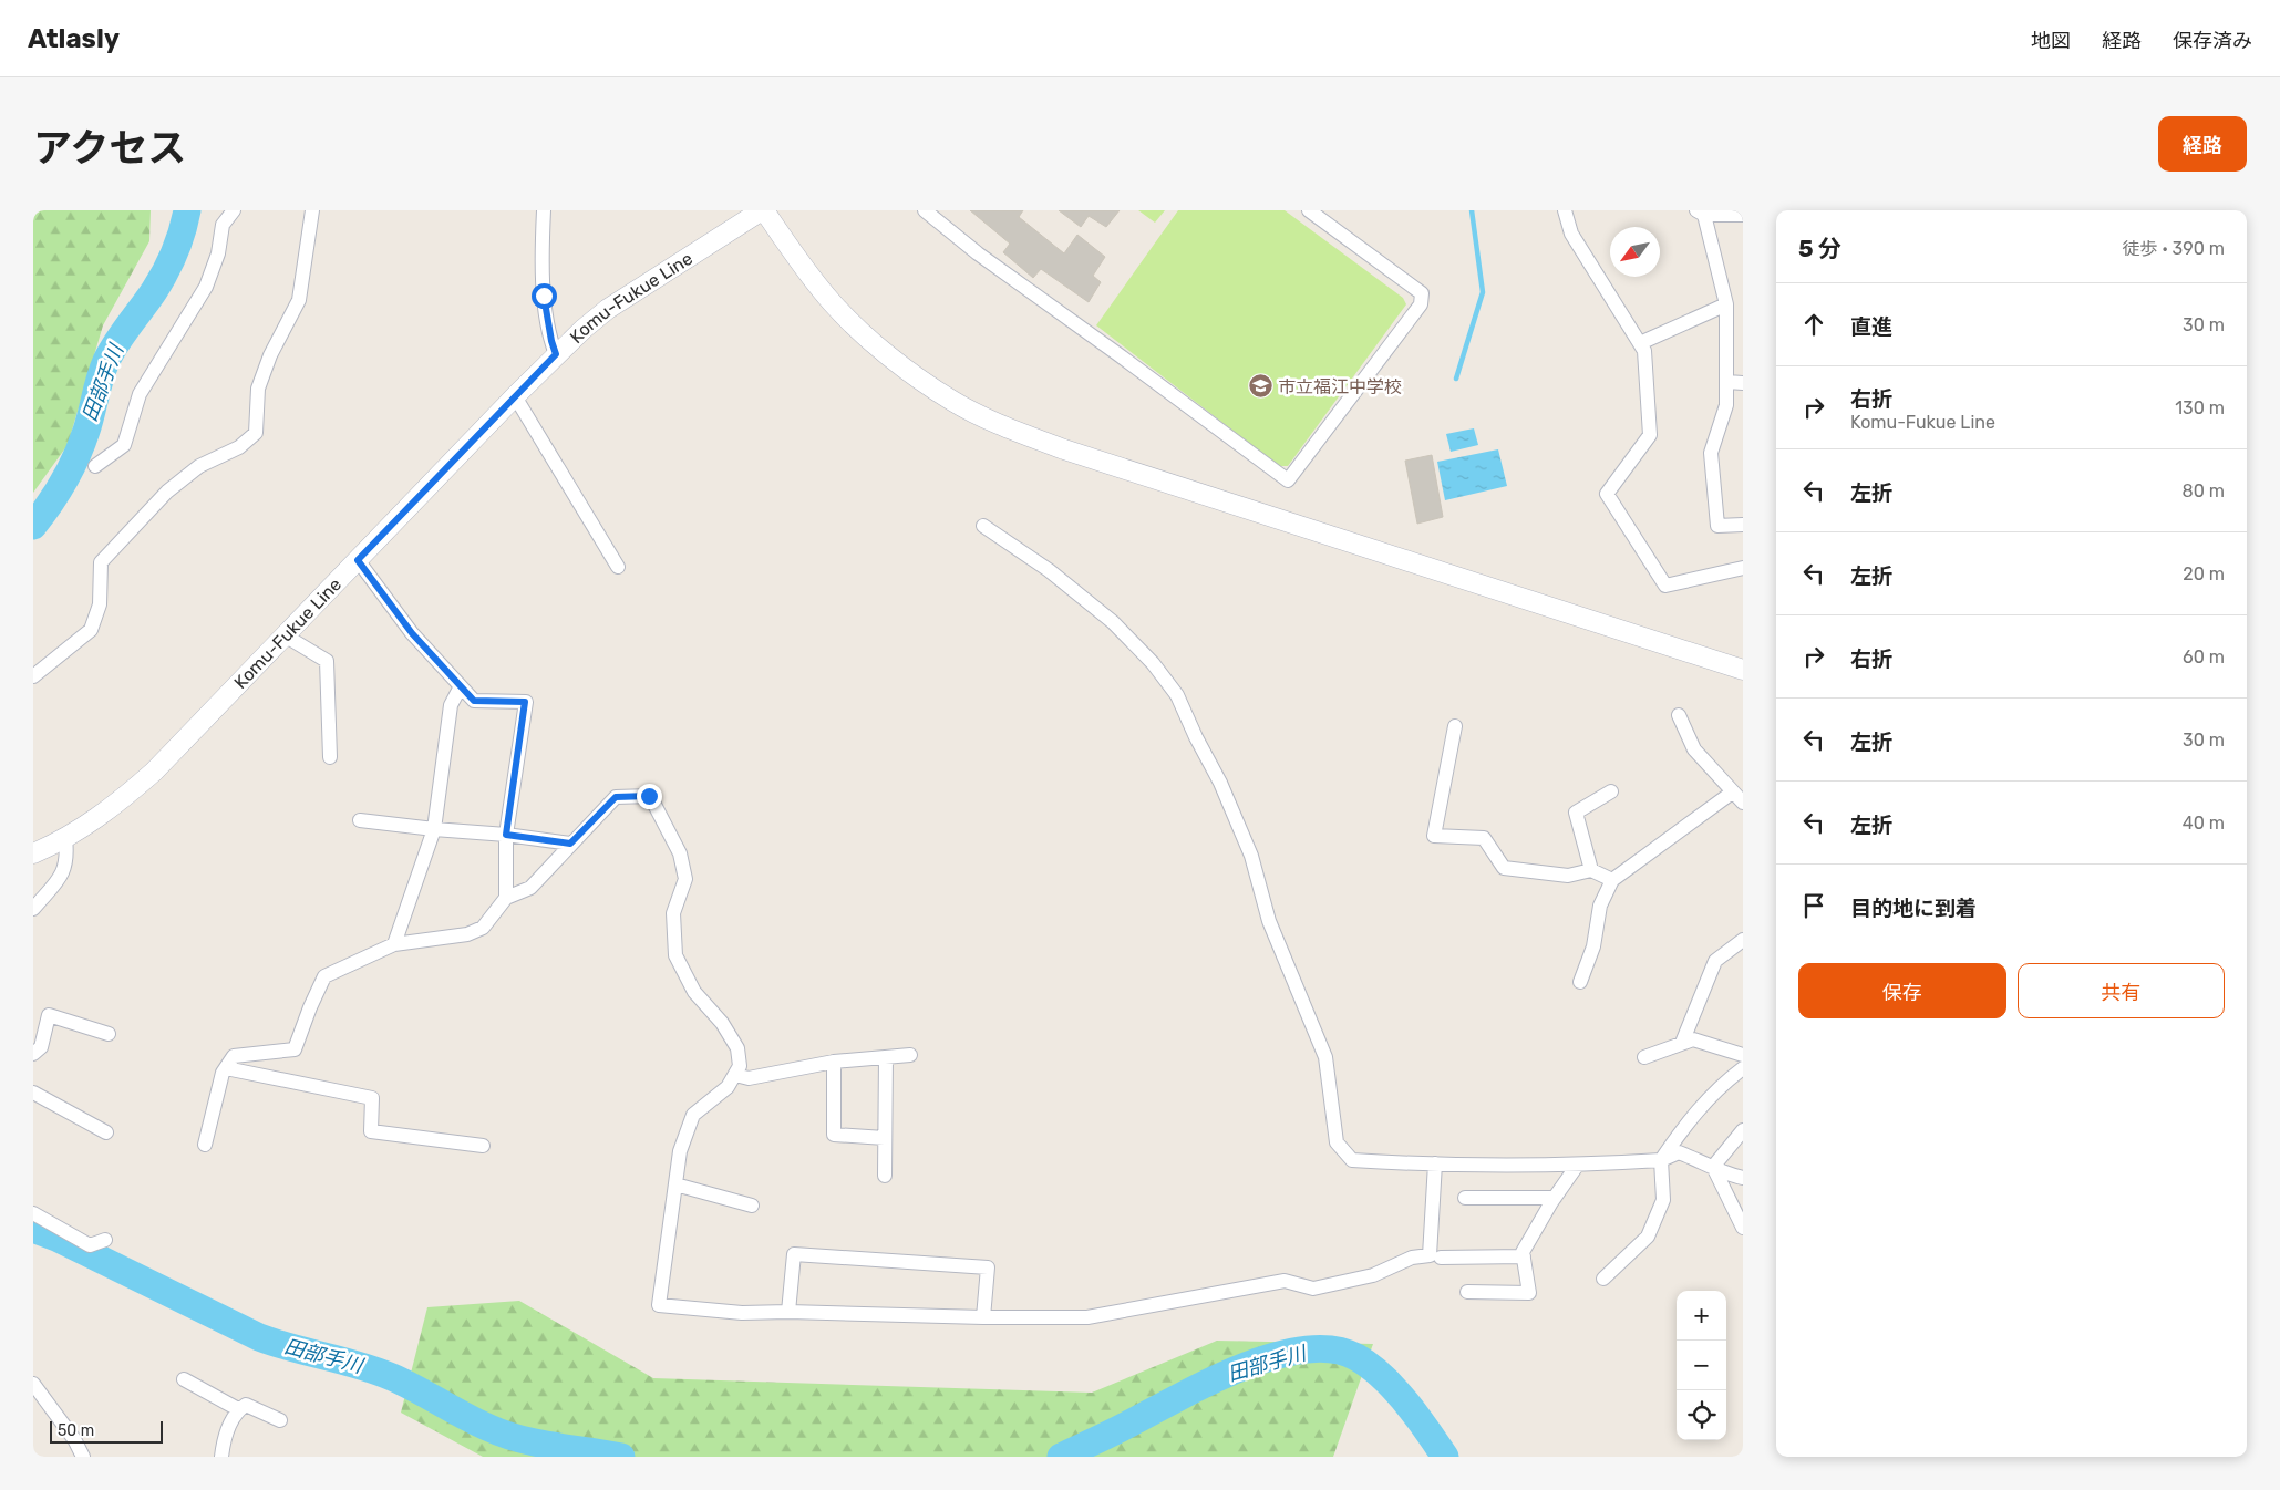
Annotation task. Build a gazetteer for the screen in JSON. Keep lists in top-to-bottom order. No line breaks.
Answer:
{"streets":{"street":["Komu-Fukue Line"]},"water":["田部手川"],"places":{"school or university":["市立福江中学校"]},"scale_bar":"50 m","north":"bottom left","page":{"header":"Atlasly","nav":["地図","経路","保存済み"],"title":"アクセス","buttons":["経路",["保存","共有"]],"heading":["5 分","徒歩 · 390 m"],"list":[["直進","30 m"],["右折","Komu-Fukue Line","130 m"],["左折","80 m"],["左折","20 m"],["右折","60 m"],["左折","30 m"],["左折","40 m"],"目的地に到着"],"map_buttons":["+","−"],"scale":"50 m"}}
